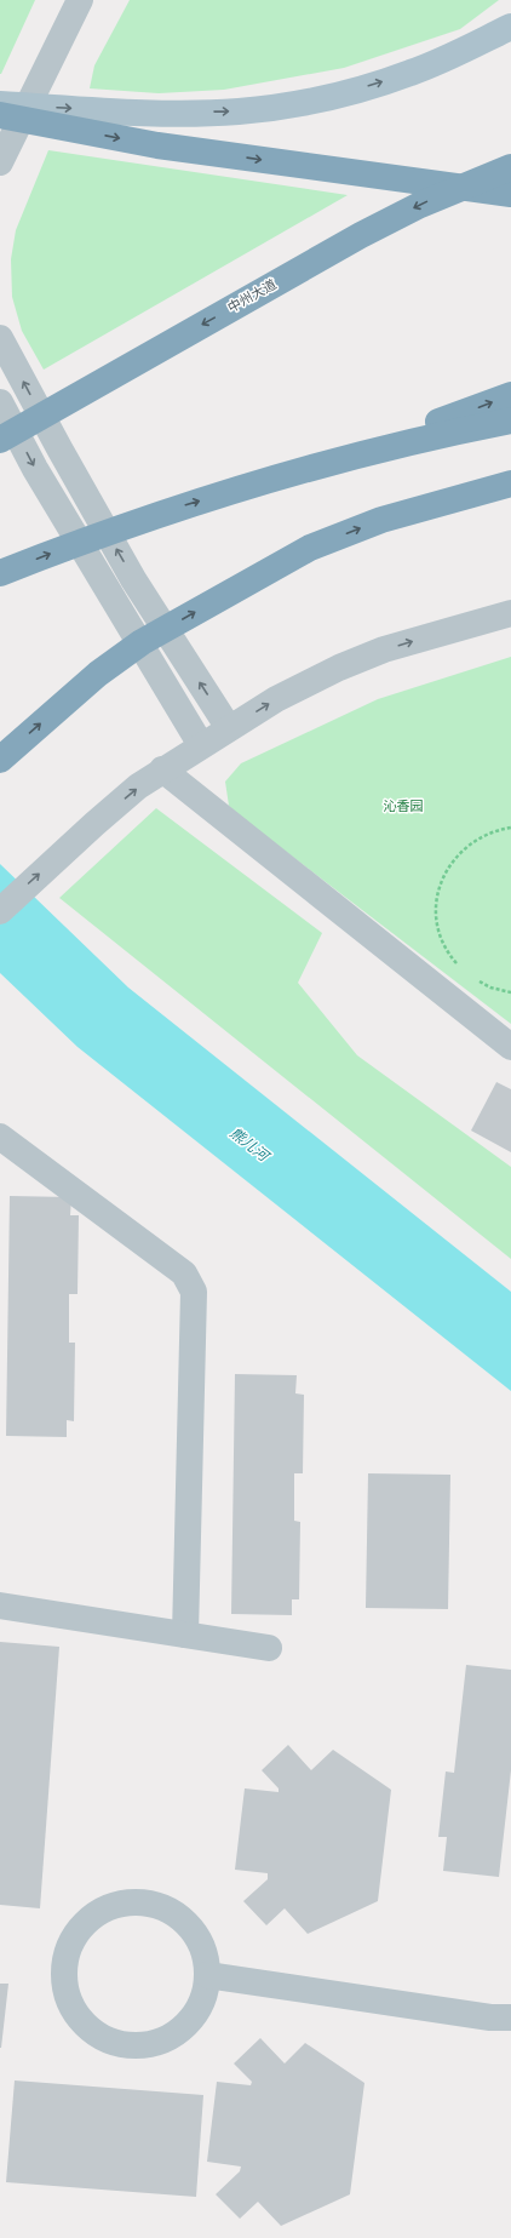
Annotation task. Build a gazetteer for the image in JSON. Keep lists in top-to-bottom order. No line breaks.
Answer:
{"streets":{"highway":["中州大道"]},"water":["熊儿河"],"parks":["沁香园"]}
